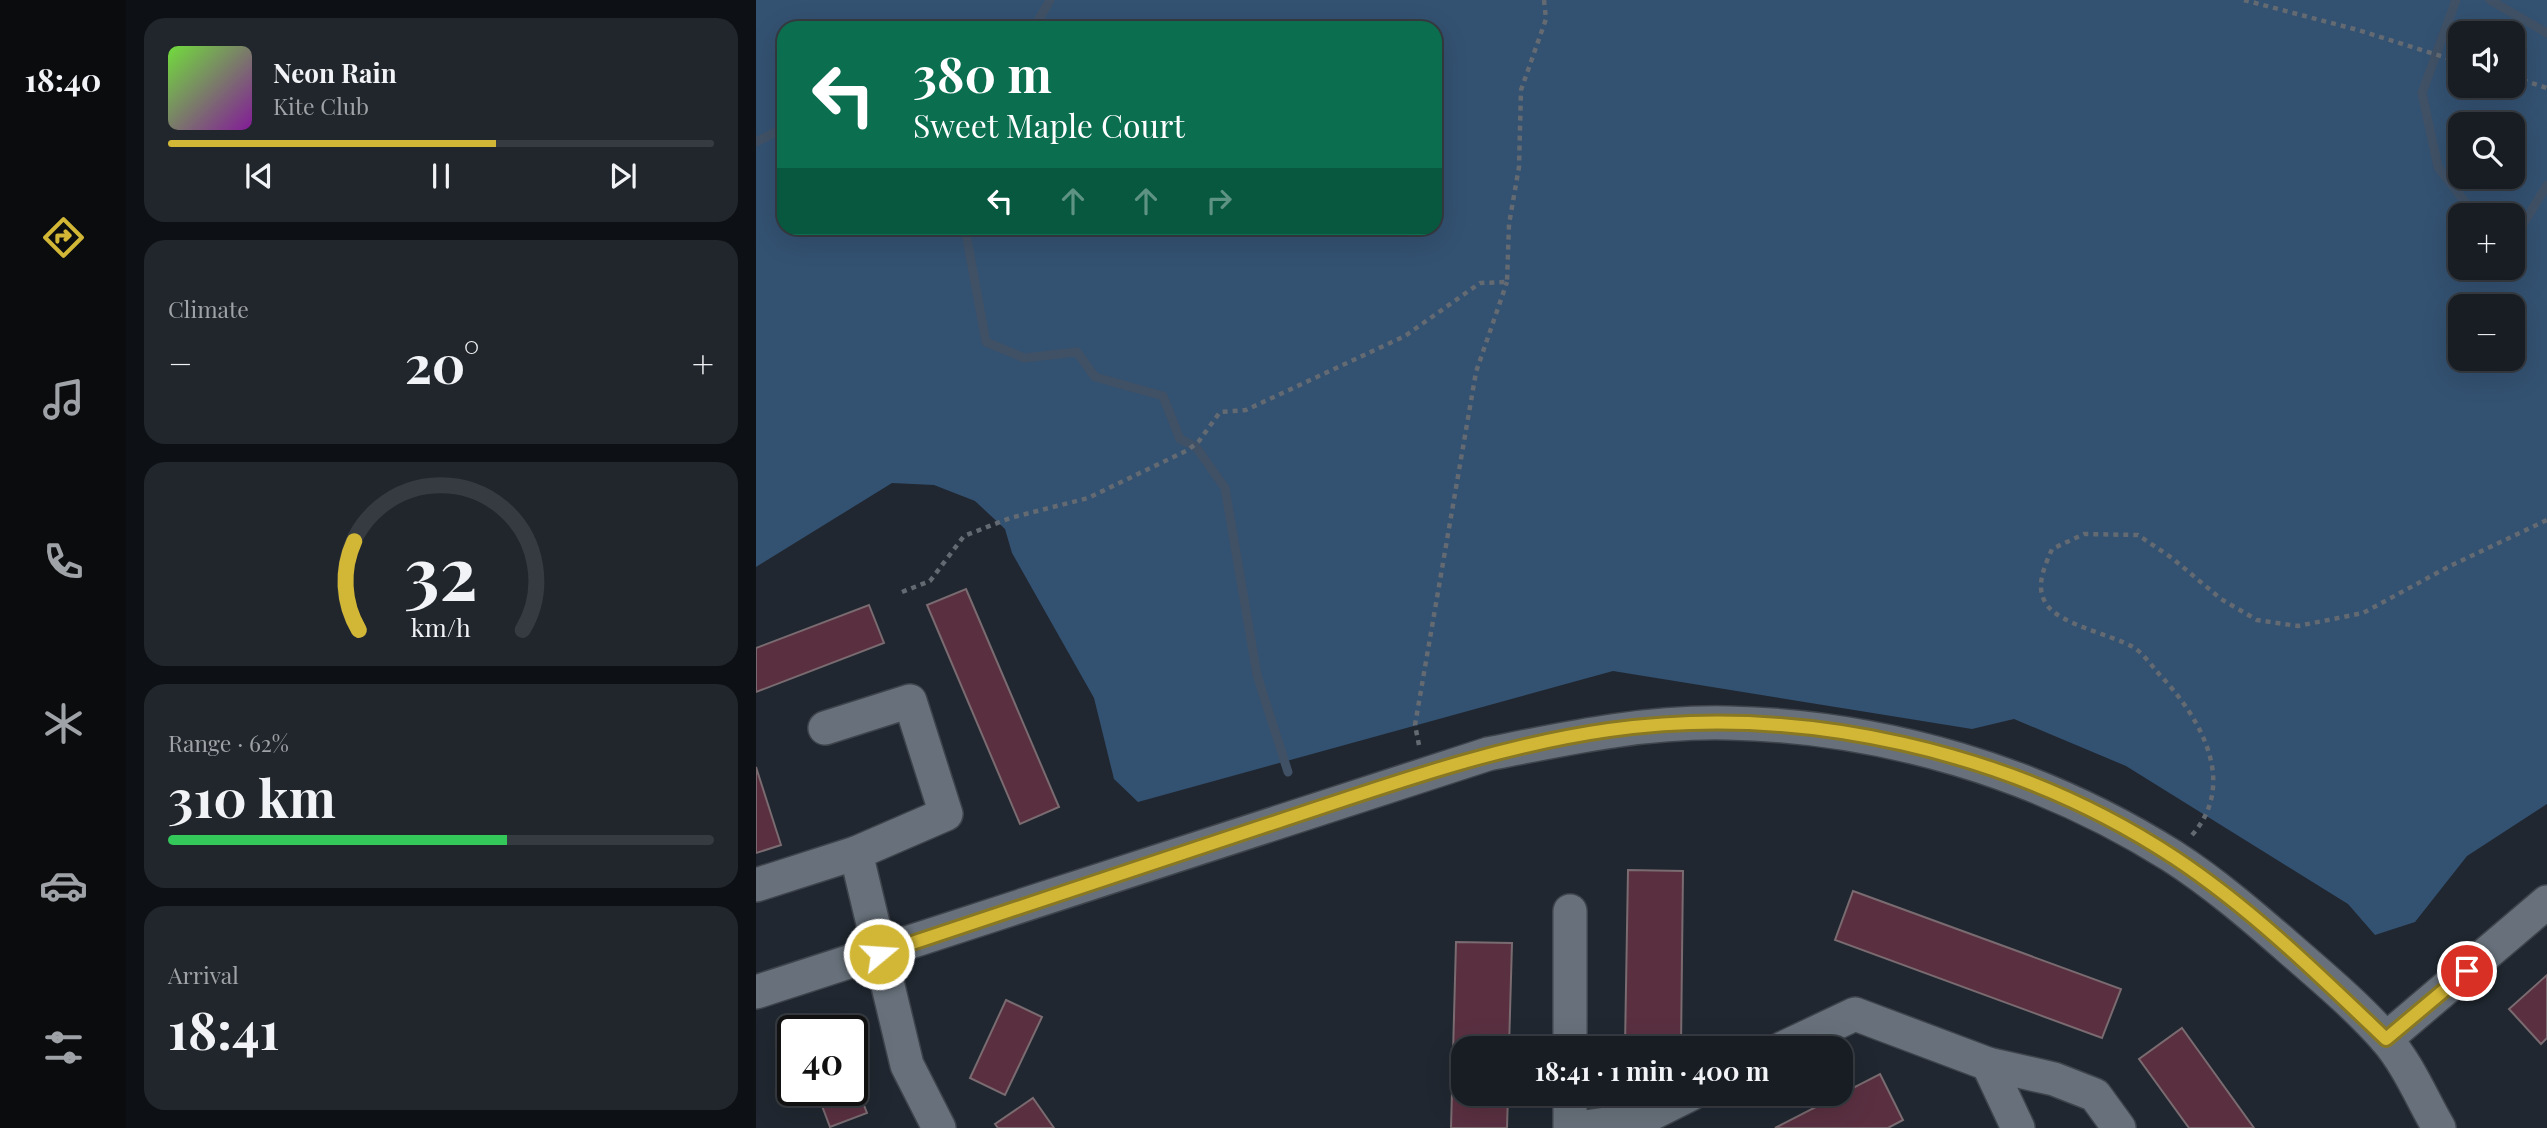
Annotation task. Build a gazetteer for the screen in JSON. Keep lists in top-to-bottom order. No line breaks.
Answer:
{"page":{"tabs":"18:40","map_buttons":["+","−"],"turn":["380 m","Sweet Maple Court"],"song":["Neon Rain","Kite Club"],"tile":["Climate",["Range · 62%","310 km"],["Arrival","18:41"]],"heat":["−","20°","+"],"limit":"40","trip":"18:41 · 1 min · 400 m","gauge":["32","km/h"]}}
